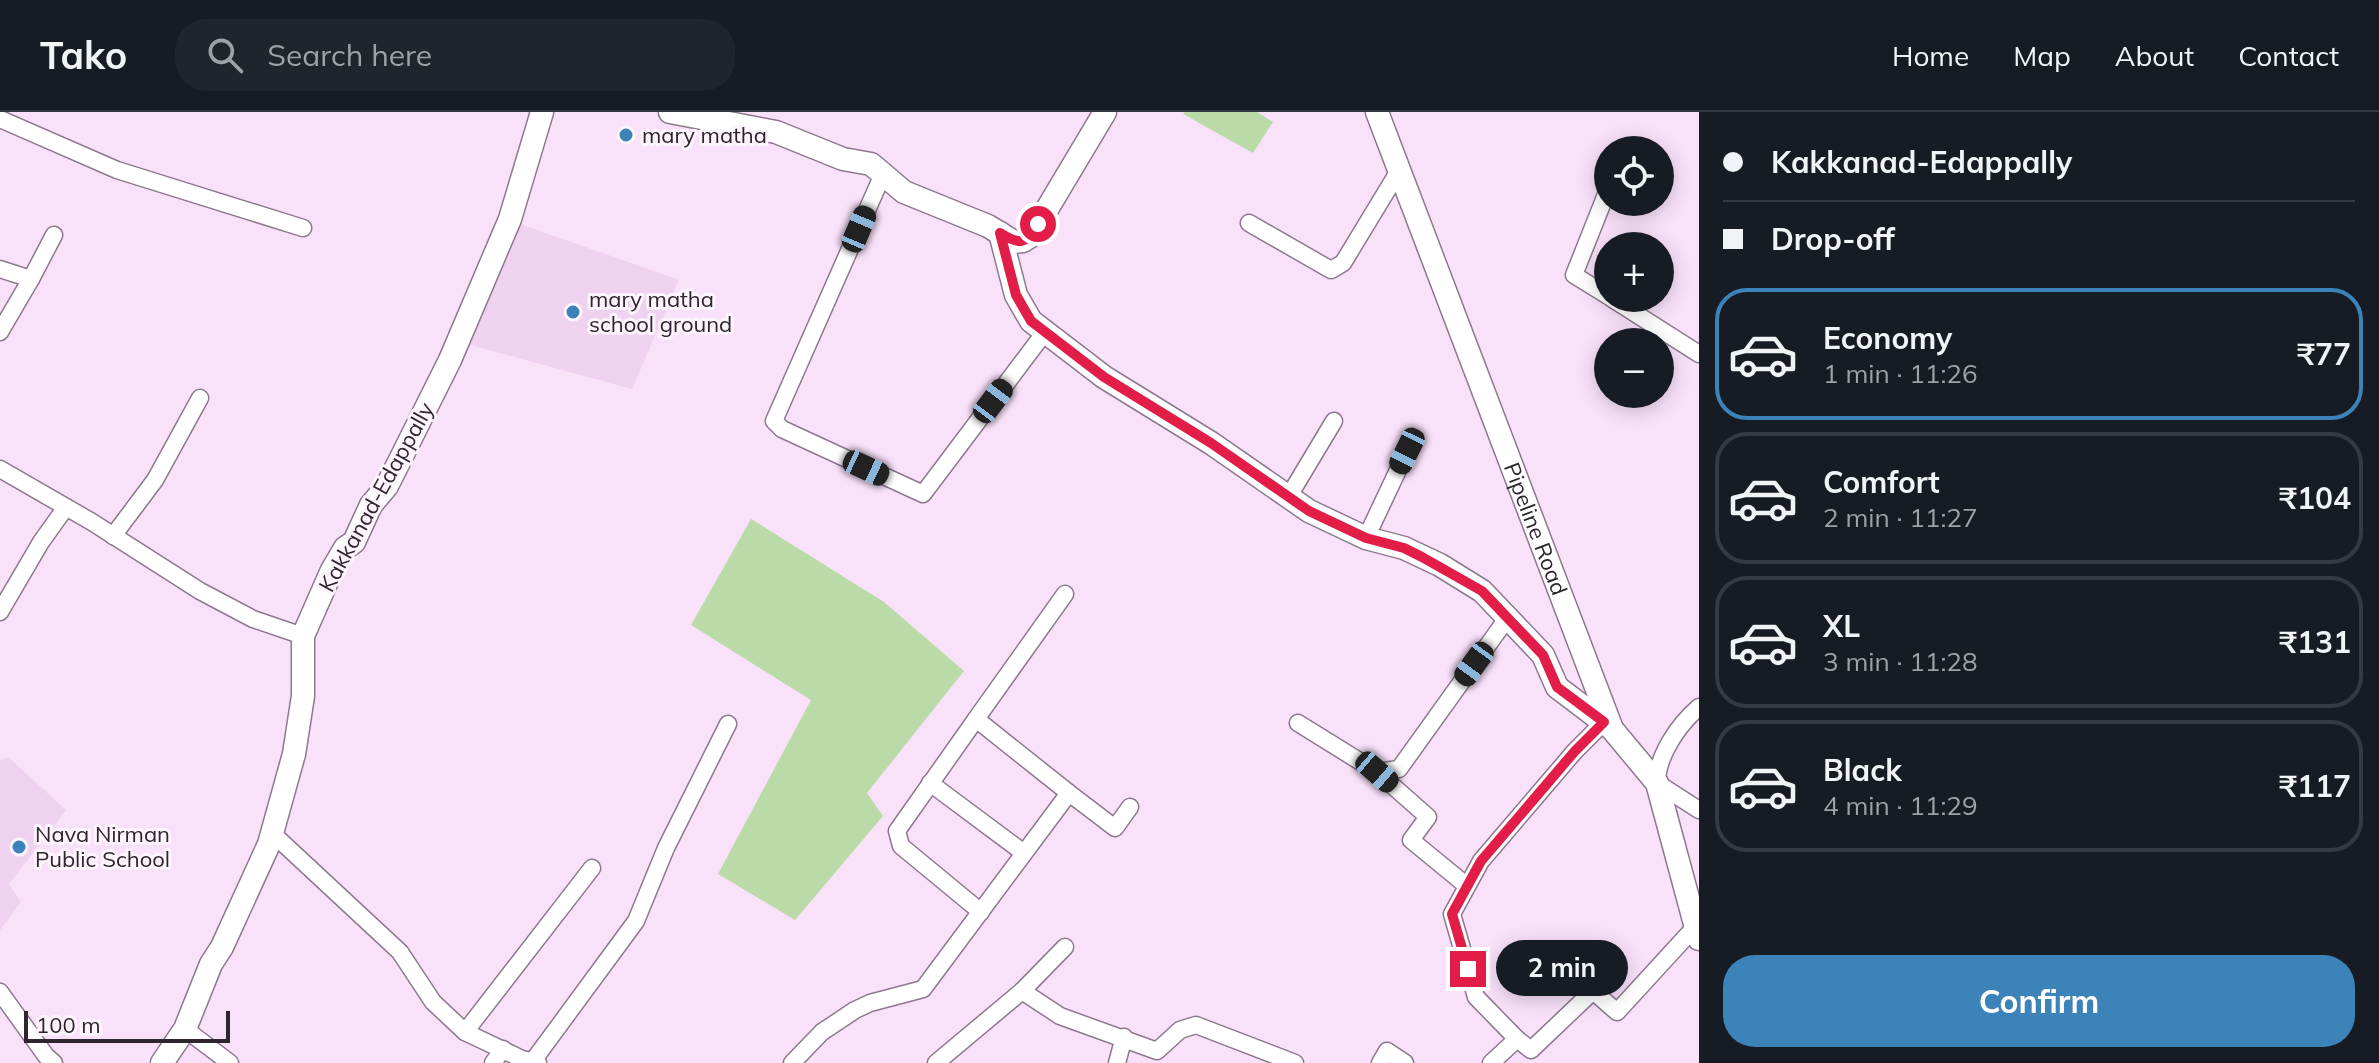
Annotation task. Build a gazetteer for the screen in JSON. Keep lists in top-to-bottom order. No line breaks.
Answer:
{"streets":{"street":["Kakkanad-Edappally","Pipeline Road"]},"places":["mary matha","mary matha school ground","Nava Nirman Public School"],"scale_bar":"100 m","page":{"header":"Tako","search":"Search here","nav":["Home","Map","About","Contact"],"banner":["Kakkanad-Edappally","Drop-off"],"map_buttons":["+","−"],"list":[{"name":"Economy","note":"1 min · 11:26","value":"₹77"},{"name":"Comfort","note":"2 min · 11:27","value":"₹104"},{"name":"XL","note":"3 min · 11:28","value":"₹131"},{"name":"Black","note":"4 min · 11:29","value":"₹117"}],"buttons":"Confirm","bubble":"2 min","scale":"100 m"}}
